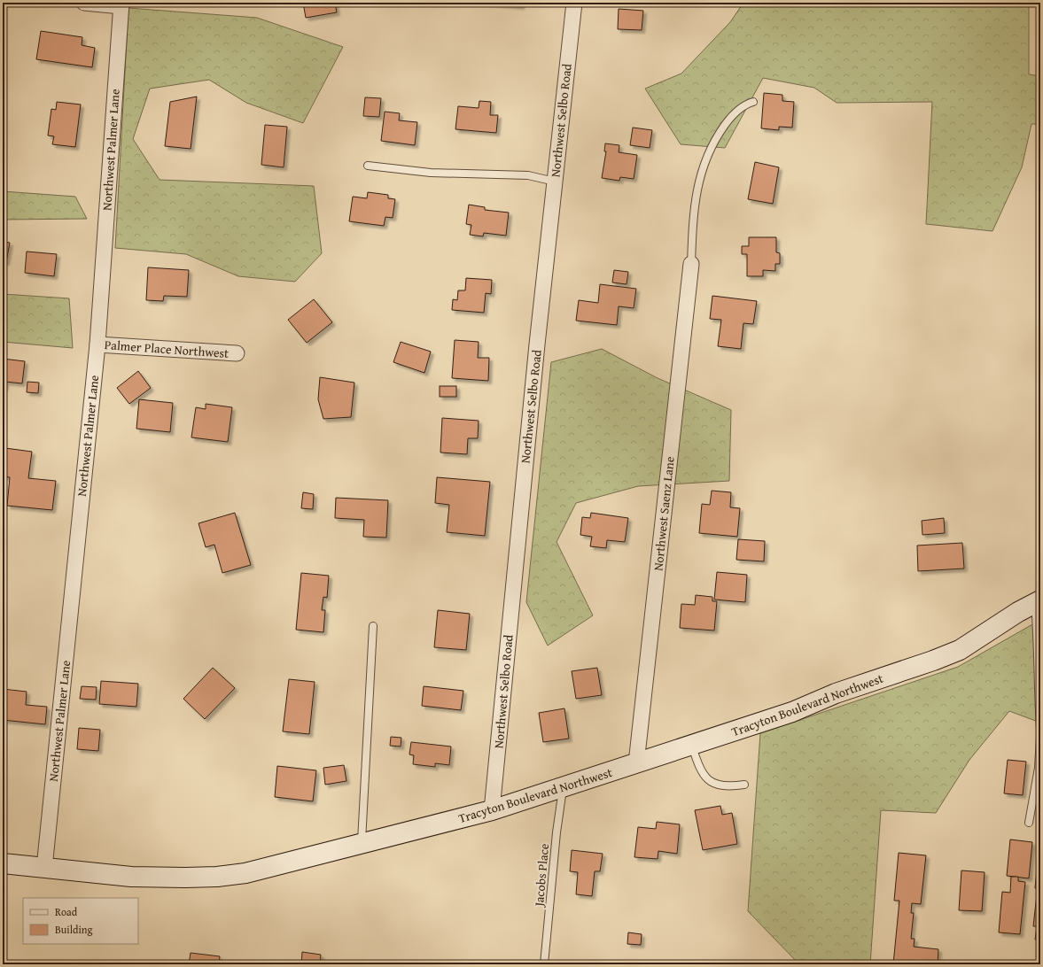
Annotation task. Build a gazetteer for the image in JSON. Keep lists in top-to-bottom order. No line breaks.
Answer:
{"streets":{"main road":["Tracyton Boulevard Northwest"],"street":["Northwest Selbo Road","Northwest Palmer Lane","Palmer Place Northwest","Northwest Saenz Lane"],"lane":["Jacobs Place"]},"crossings":[["Northwest Selbo Road","Tracyton Boulevard Northwest"],["Northwest Palmer Lane","Palmer Place Northwest"],["Northwest Palmer Lane","Tracyton Boulevard Northwest"],["Northwest Saenz Lane","Tracyton Boulevard Northwest"],["Tracyton Boulevard Northwest","Jacobs Place"]],"legend":["Road","Building"]}
